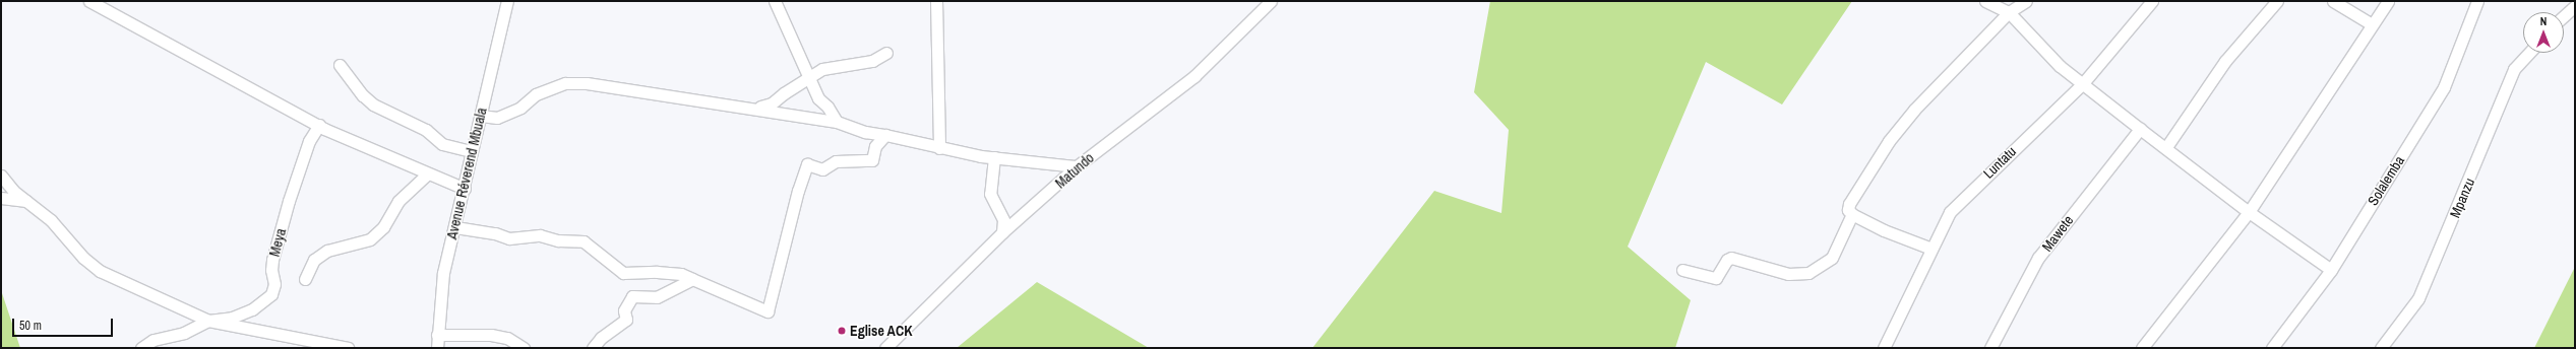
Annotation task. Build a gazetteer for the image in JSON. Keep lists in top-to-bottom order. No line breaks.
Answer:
{"streets":{"street":["Luntatu","Matundo","Avenue Réverend Mbuala","Solalemba","Mpanzu","Mawete","Meya"]},"places":["Eglise ACK"],"scale_bar":"50 m","north":"top"}
